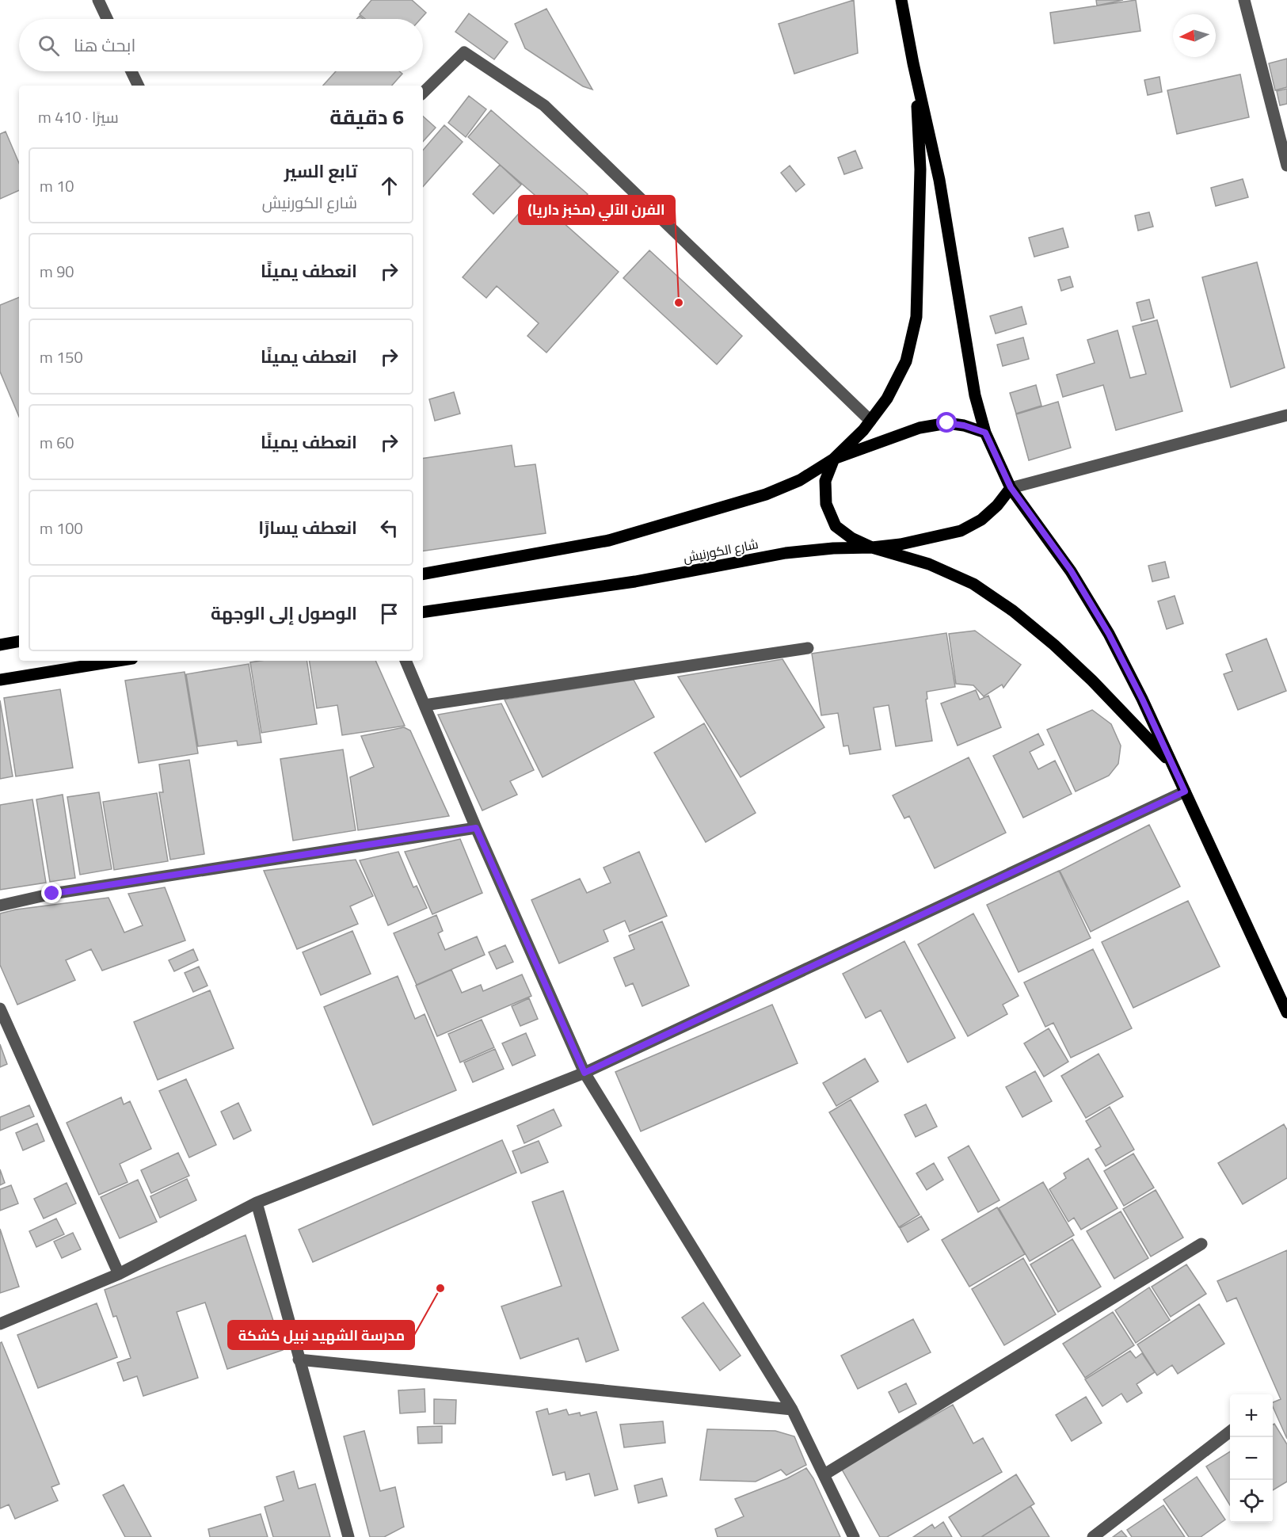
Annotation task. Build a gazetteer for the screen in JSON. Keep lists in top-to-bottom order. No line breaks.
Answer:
{"streets":{"main road":["شارع الكورنيش"]},"places":["الفرن الآلي (مخبز داريا)","مدرسة الشهيد نبيل كشكة"],"north":"left","page":{"search":"ابحث هنا","heading":["6 دقيقة","سيرًا · 410 m"],"list":[["تابع السير","شارع الكورنيش","10 m"],["انعطف يمينًا","90 m"],["انعطف يمينًا","150 m"],["انعطف يمينًا","60 m"],["انعطف يسارًا","100 m"],"الوصول إلى الوجهة"],"map_buttons":["+","−"]}}
